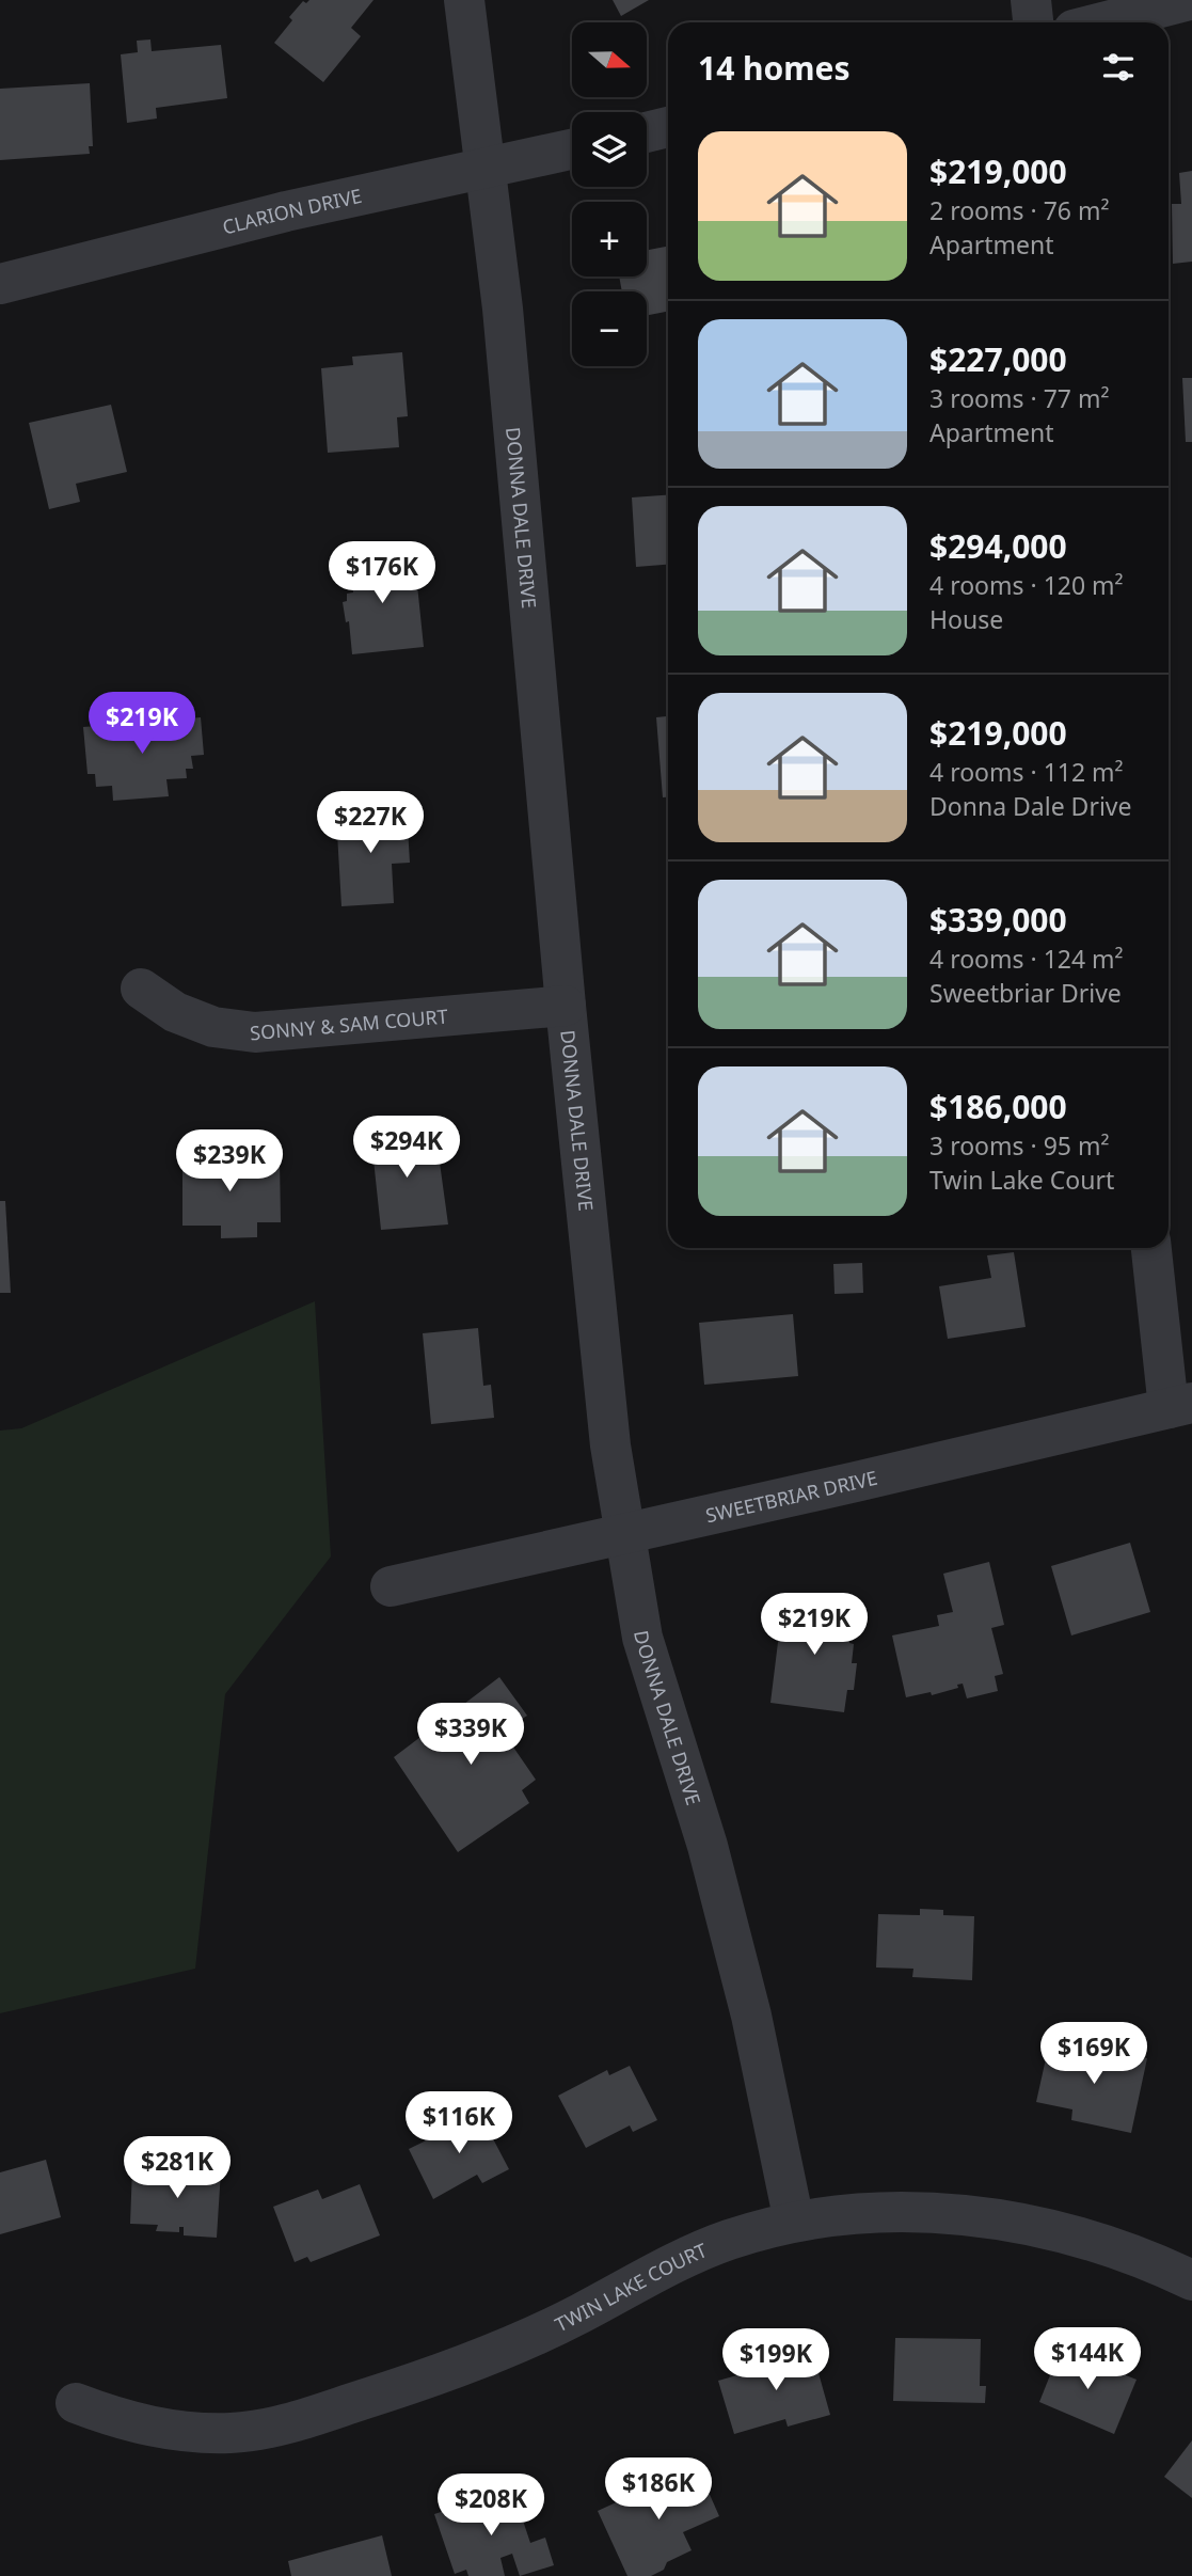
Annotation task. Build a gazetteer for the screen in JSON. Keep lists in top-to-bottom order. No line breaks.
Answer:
{"streets":{"street":["CLARION DRIVE","DONNA DALE DRIVE","SONNY & SAM COURT","SWEETBRIAR DRIVE","TWIN LAKE COURT"]},"crossings":[["CLARION DRIVE","DONNA DALE DRIVE"],["DONNA DALE DRIVE","SONNY & SAM COURT"],["DONNA DALE DRIVE","SWEETBRIAR DRIVE"],["DONNA DALE DRIVE","TWIN LAKE COURT"]],"north":"right","page":{"map_buttons":["+","−"],"heading":"14 homes","list":[{"name":"$219,000","note":"2 rooms · 76 m² · Apartment"},{"name":"$227,000","note":"3 rooms · 77 m² · Apartment"},{"name":"$294,000","note":"4 rooms · 120 m² · House"},{"name":"$219,000","note":"4 rooms · 112 m² · Donna Dale Drive"},{"name":"$339,000","note":"4 rooms · 124 m² · Sweetbriar Drive"},{"name":"$186,000","note":"3 rooms · 95 m² · Twin Lake Court"}],"price":["$176K","$219K","$227K","$294K","$239K","$219K","$339K","$169K","$116K","$281K","$144K","$199K","$186K","$208K"]}}
